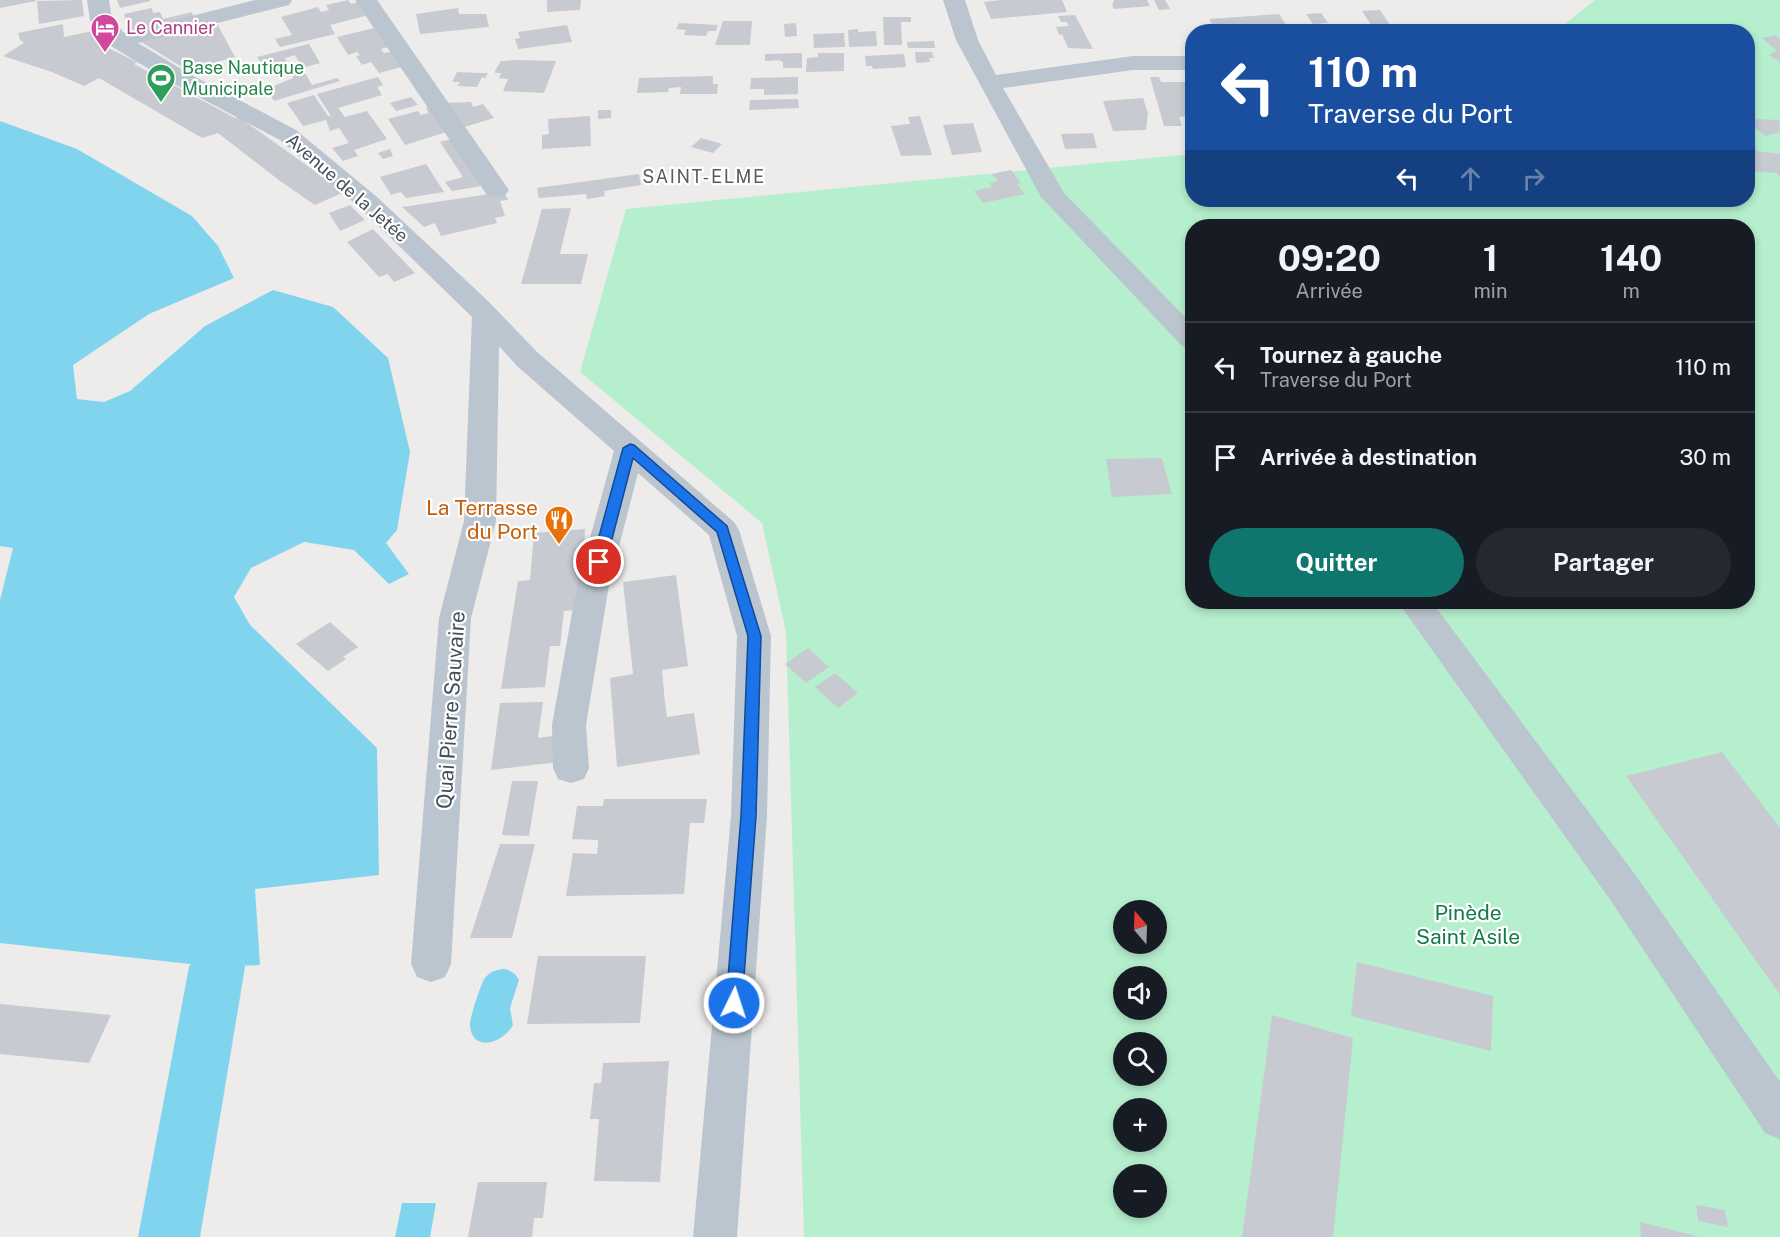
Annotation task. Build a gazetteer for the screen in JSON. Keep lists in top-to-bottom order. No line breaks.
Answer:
{"streets":{"street":["Avenue de la Jetée","Quai Pierre Sauvaire"]},"crossings":[["Avenue de la Jetée","Quai Pierre Sauvaire"]],"districts":["SAINT-ELME"],"parks":["Pinède Saint Asile"],"places":{"hotel":["Le Cannier"],"sports":["Base Nautique Municipale"],"restaurant":["La Terrasse du Port"]},"north":"top","page":{"turn":["110 m","Traverse du Port"],"eta":["09:20","Arrivée","1","min","140","m"],"list":[{"name":"Tournez à gauche","note":"Traverse du Port","value":"110 m"},{"name":"Arrivée à destination","value":"30 m"}],"buttons":["Quitter","Partager"],"map_buttons":["+","−"]}}
